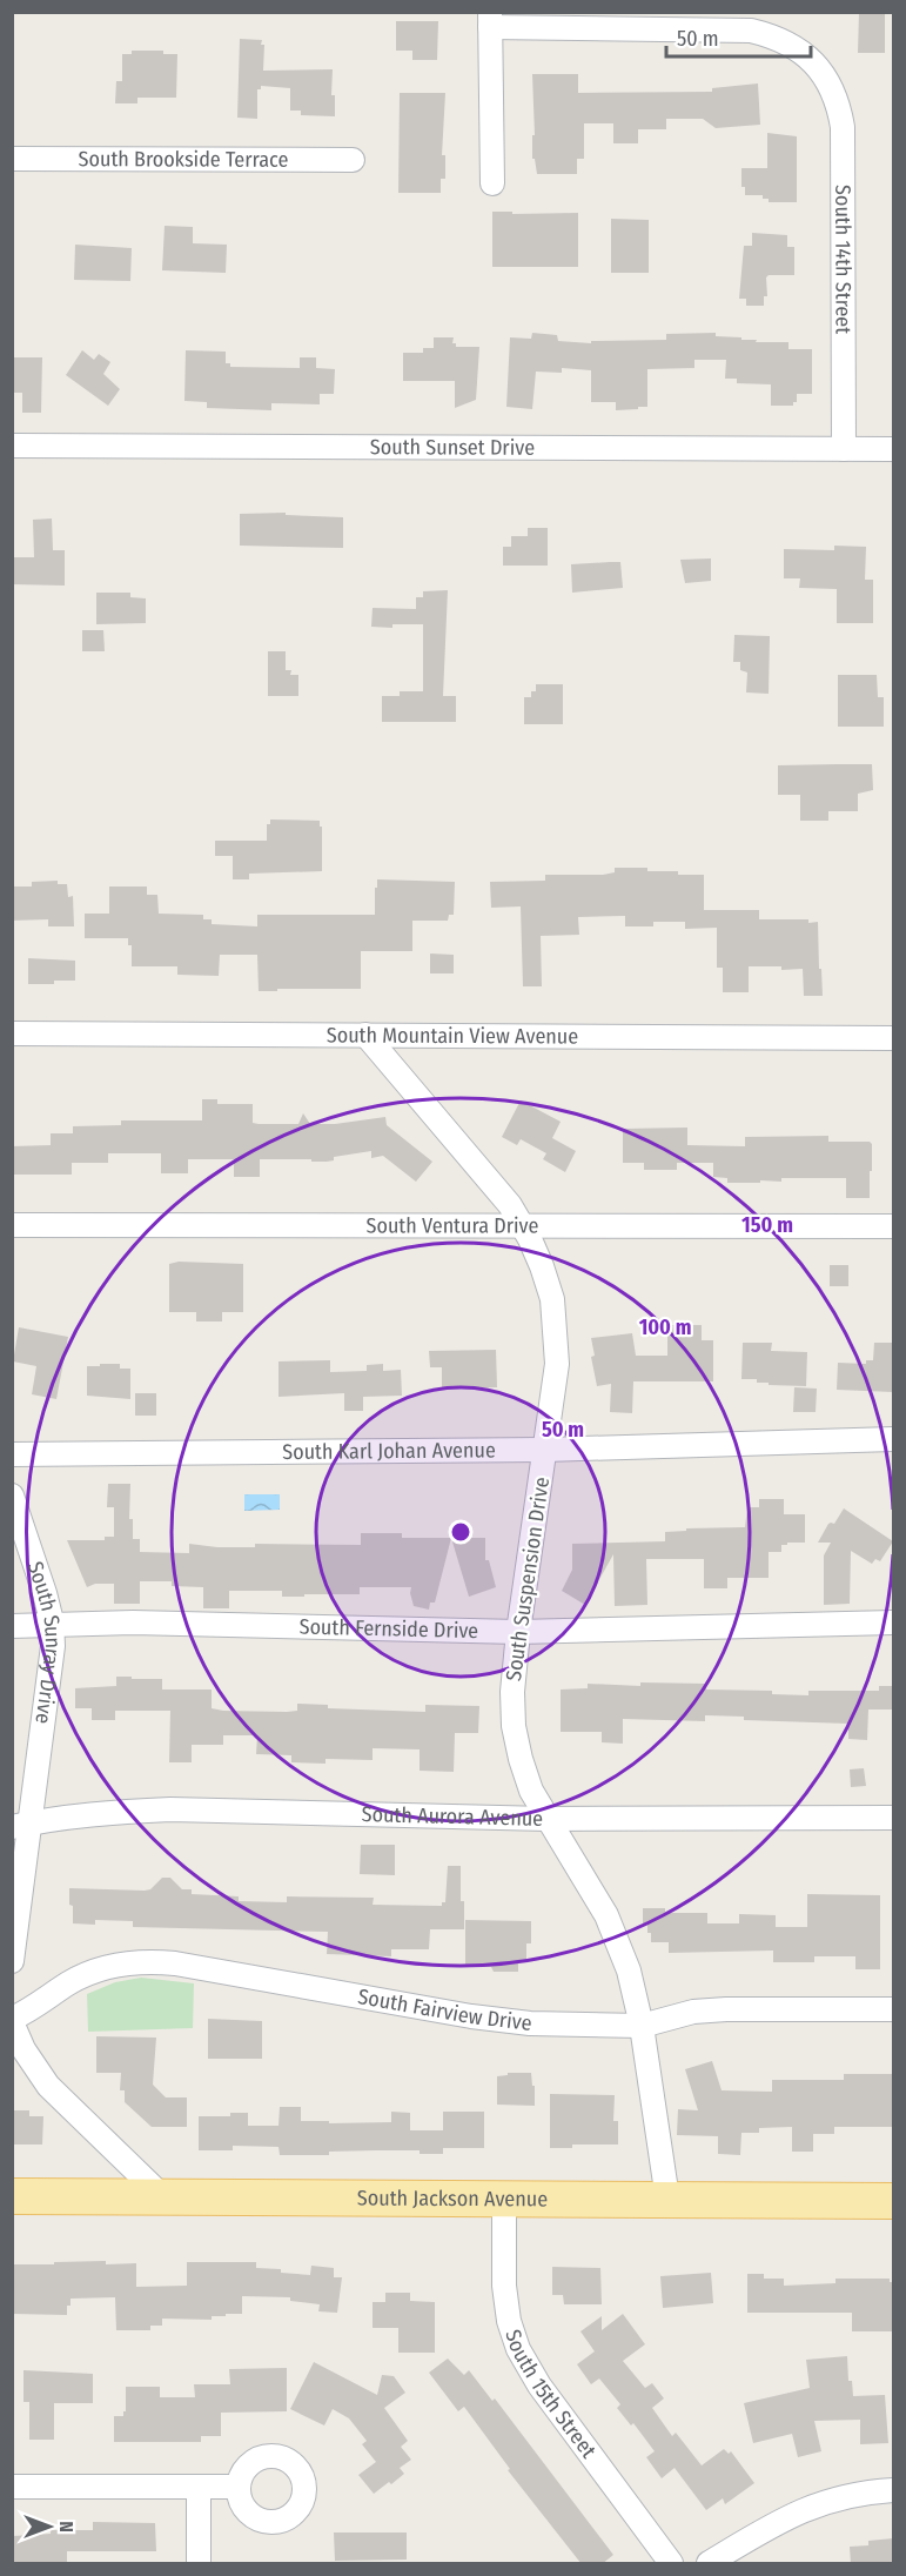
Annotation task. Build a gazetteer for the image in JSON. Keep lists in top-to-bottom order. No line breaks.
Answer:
{"streets":{"main road":["South Jackson Avenue"],"street":["South Brookside Terrace","South 14th Street","South Sunset Drive","South Mountain View Avenue","South Ventura Drive","South Karl Johan Avenue","South Suspension Drive","South Fernside Drive","South Sunray Drive","South Aurora Avenue","South Fairview Drive","South 15th Street"]},"crossings":[["South 14th Street","South Sunset Drive"],["South Mountain View Avenue","South Suspension Drive"],["South Ventura Drive","South Suspension Drive"],["South Karl Johan Avenue","South Suspension Drive"],["South Suspension Drive","South Fernside Drive"],["South Suspension Drive","South Aurora Avenue"],["South Suspension Drive","South Fairview Drive"],["South Suspension Drive","South Jackson Avenue"],["South Fernside Drive","South Sunray Drive"],["South Sunray Drive","South Aurora Avenue"],["South Jackson Avenue","South 15th Street"]],"scale_bar":"50 m","north":"right","rings":["150 m","100 m","50 m"]}
